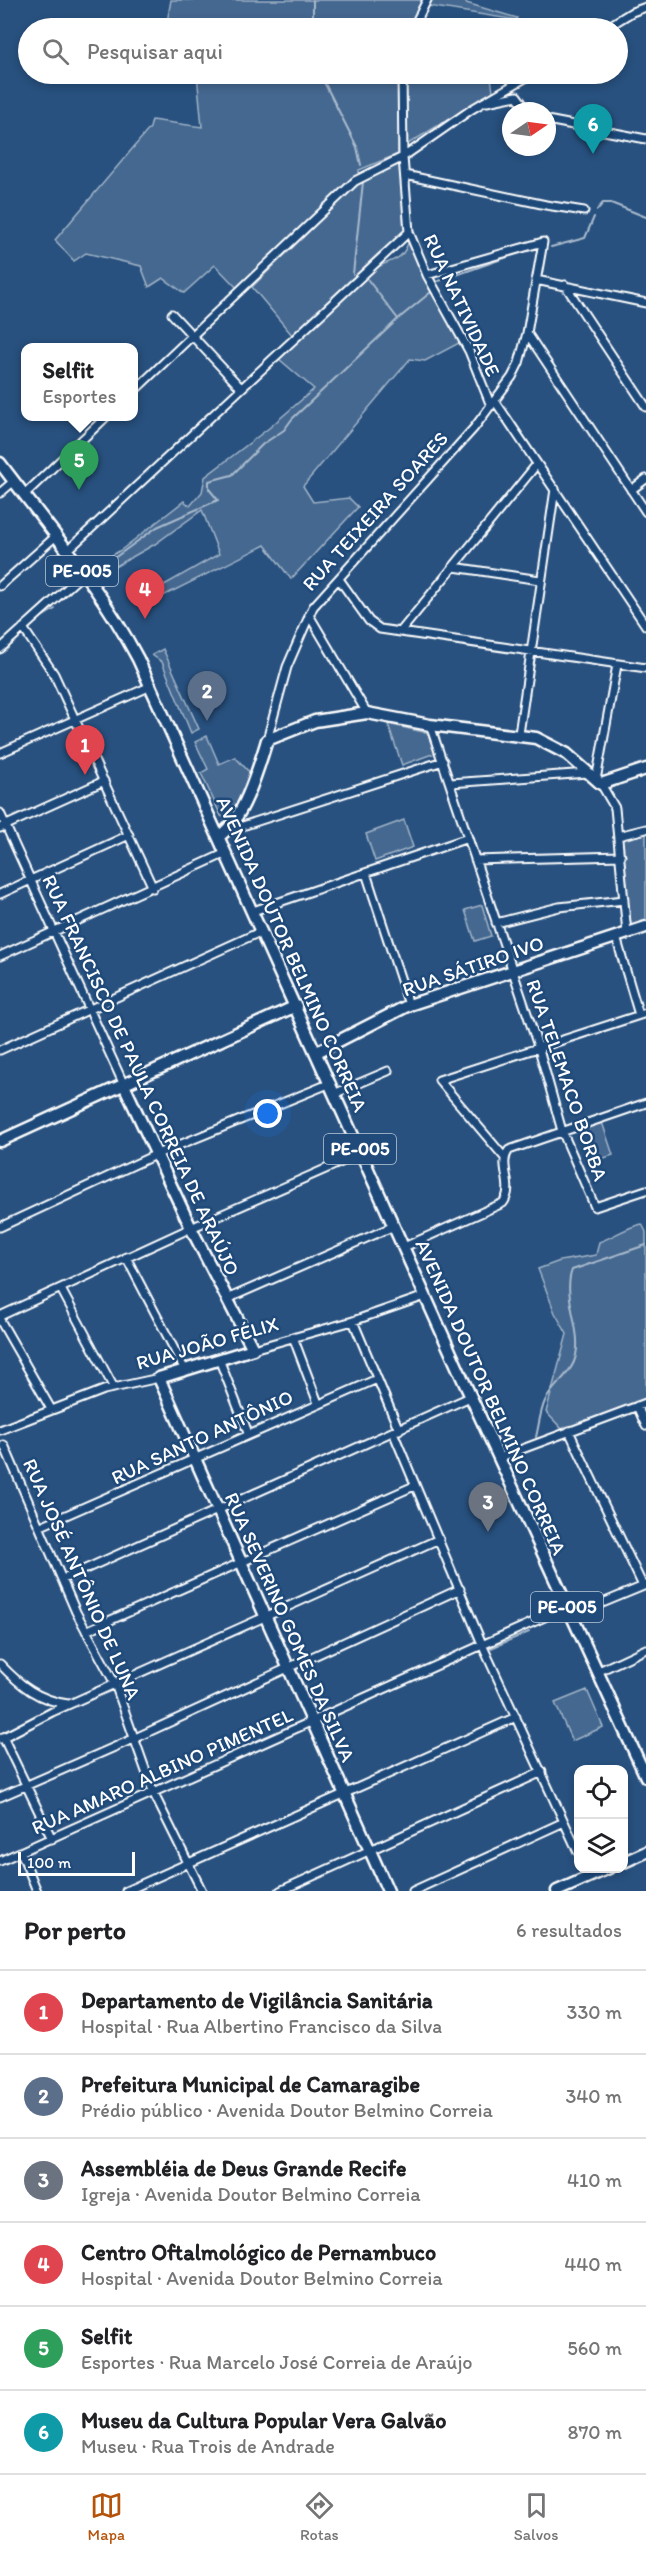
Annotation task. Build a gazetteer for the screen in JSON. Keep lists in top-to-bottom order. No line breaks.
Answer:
{"streets":{"street":["RUA NATIVIDADE","RUA TEIXEIRA SOARES","PE-005","AVENIDA DOUTOR BELMINO CORREIA","RUA SÁTIRO IVO","RUA FRANCISCO DE PAULA CORREIA DE ARAÚJO","RUA TELEMACO BORBA","RUA JOÃO FÉLIX","RUA SANTO ANTÔNIO","RUA JOSÉ ANTÔNIO DE LUNA","RUA SEVERINO GOMES DA SILVA","RUA AMARO ALBINO PIMENTEL"]},"crossings":[["RUA NATIVIDADE","RUA TEIXEIRA SOARES"],["RUA TEIXEIRA SOARES","AVENIDA DOUTOR BELMINO CORREIA"],["AVENIDA DOUTOR BELMINO CORREIA","RUA SÁTIRO IVO"],["AVENIDA DOUTOR BELMINO CORREIA","RUA JOÃO FÉLIX"],["AVENIDA DOUTOR BELMINO CORREIA","RUA AMARO ALBINO PIMENTEL"],["RUA SÁTIRO IVO","RUA TELEMACO BORBA"],["RUA FRANCISCO DE PAULA CORREIA DE ARAÚJO","RUA JOÃO FÉLIX"],["RUA JOÃO FÉLIX","RUA SEVERINO GOMES DA SILVA"],["RUA SANTO ANTÔNIO","RUA JOSÉ ANTÔNIO DE LUNA"],["RUA SANTO ANTÔNIO","RUA SEVERINO GOMES DA SILVA"],["RUA JOSÉ ANTÔNIO DE LUNA","RUA AMARO ALBINO PIMENTEL"],["RUA SEVERINO GOMES DA SILVA","RUA AMARO ALBINO PIMENTEL"]],"scale_bar":"100 m","north":"right","page":{"search":"Pesquisar aqui","pins":["6","5","4","2","1","3"],"popup":["Selfit","Esportes"],"scale":"100 m","heading":["Por perto","6 resultados"],"list":[{"mark":"1","name":"Departamento de Vigilância Sanitária","note":"Hospital · Rua Albertino Francisco da Silva","value":"330 m"},{"mark":"2","name":"Prefeitura Municipal de Camaragibe","note":"Prédio público · Avenida Doutor Belmino Correia","value":"340 m"},{"mark":"3","name":"Assembléia de Deus Grande Recife","note":"Igreja · Avenida Doutor Belmino Correia","value":"410 m"},{"mark":"4","name":"Centro Oftalmológico de Pernambuco","note":"Hospital · Avenida Doutor Belmino Correia","value":"440 m"},{"mark":"5","name":"Selfit","note":"Esportes · Rua Marcelo José Correia de Araújo","value":"560 m"},{"mark":"6","name":"Museu da Cultura Popular Vera Galvão","note":"Museu · Rua Trois de Andrade","value":"870 m"}],"nav":["Mapa","Rotas","Salvos"]}}
